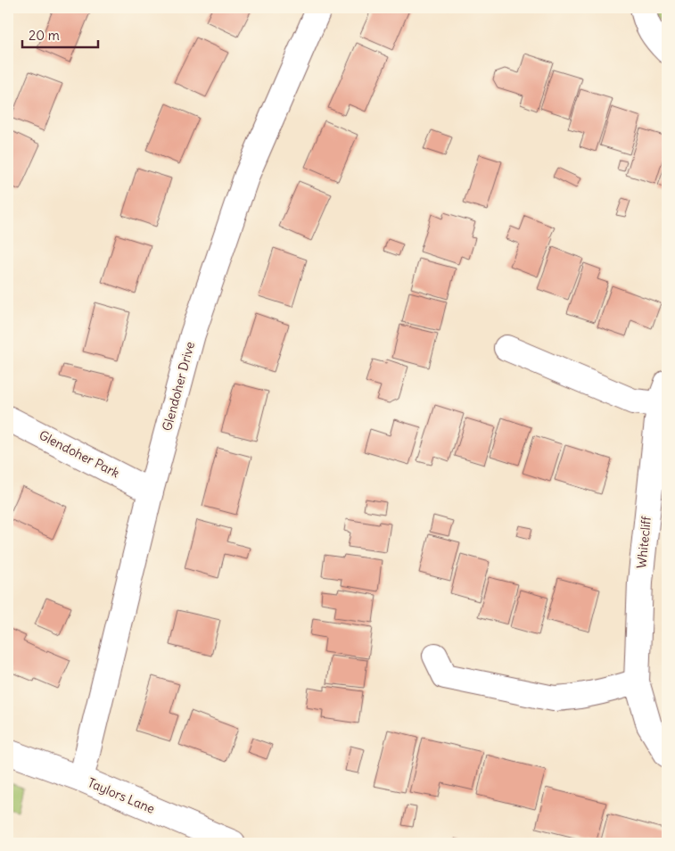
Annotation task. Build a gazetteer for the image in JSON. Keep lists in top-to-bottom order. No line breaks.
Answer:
{"streets":{"street":["Glendoher Drive","Glendoher Park","Whitecliff","Taylors Lane"]},"crossings":[["Glendoher Drive","Glendoher Park"],["Glendoher Drive","Taylors Lane"]],"scale_bar":"20 m"}
